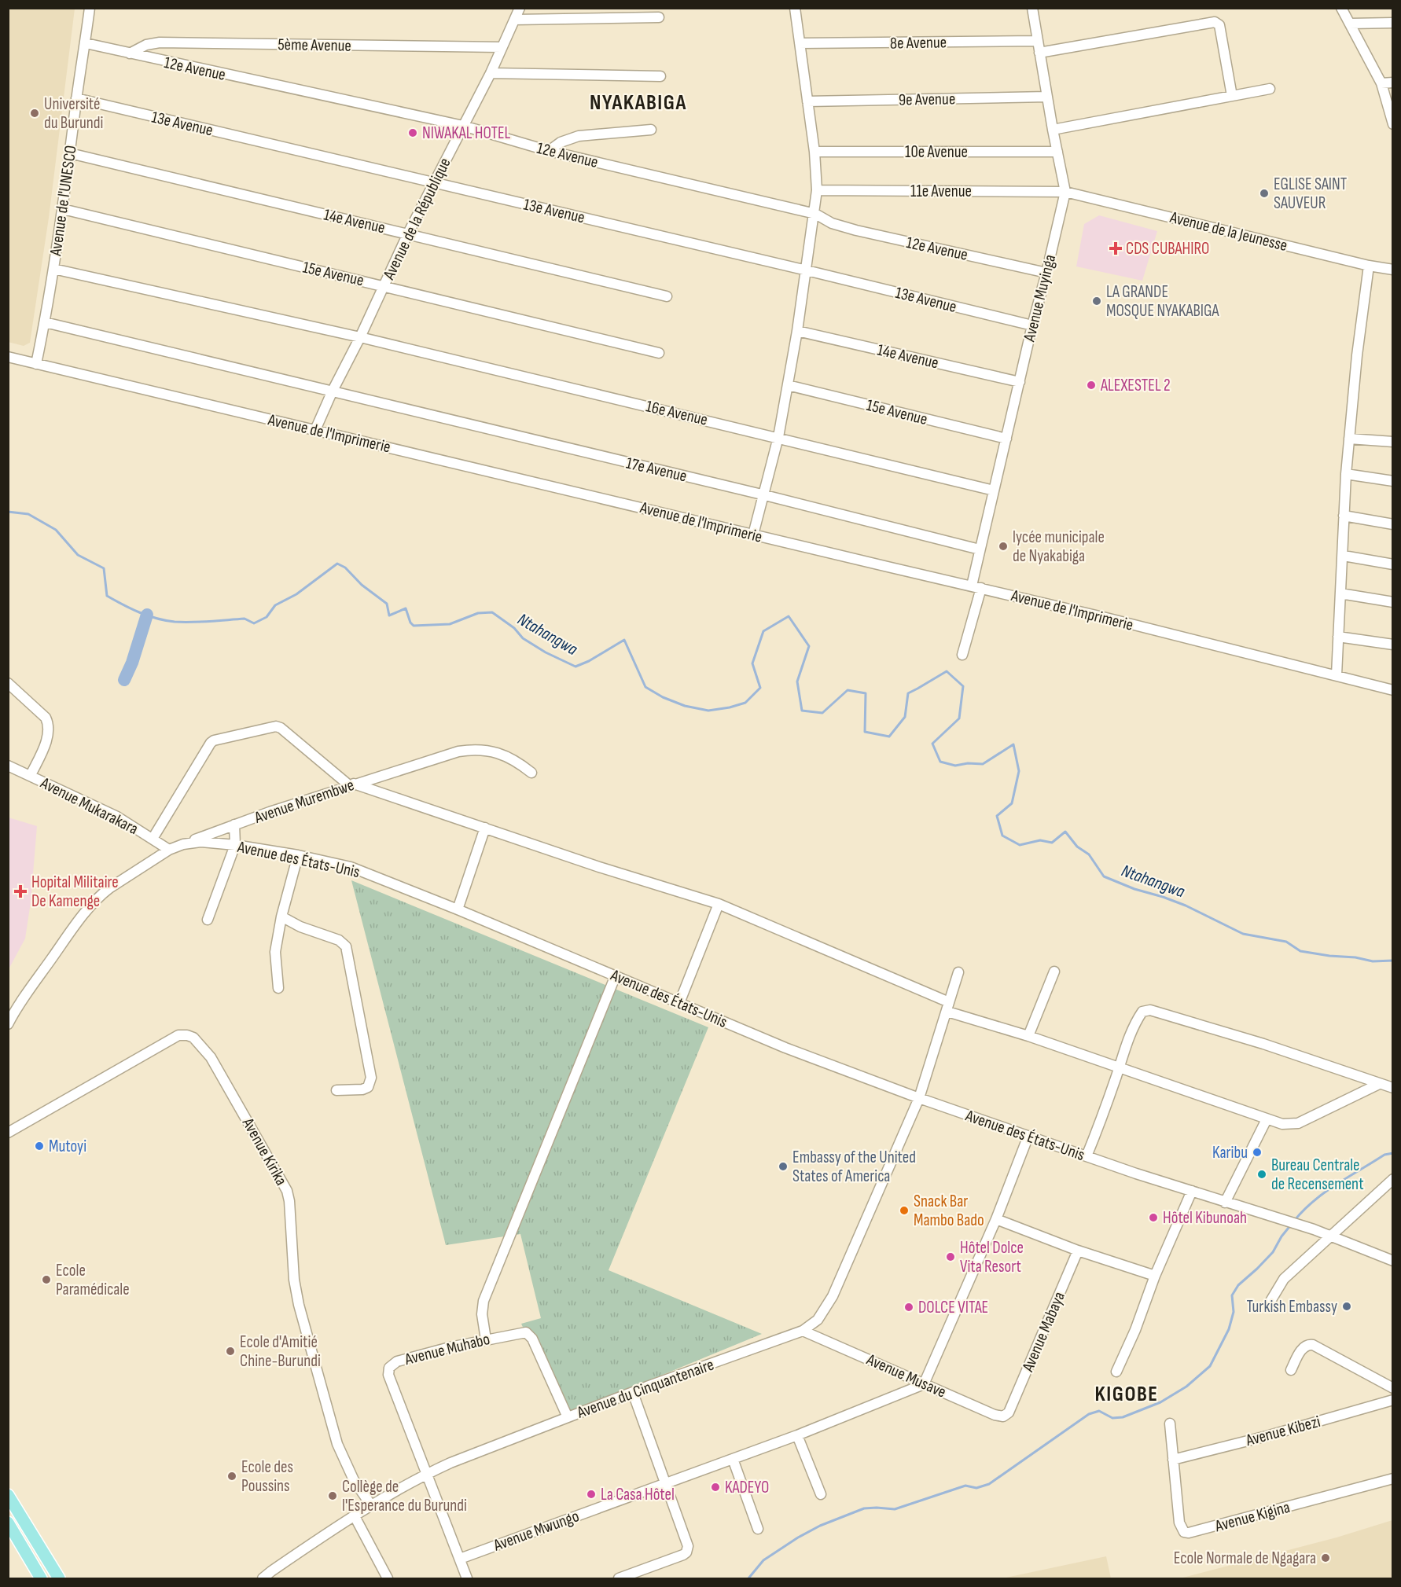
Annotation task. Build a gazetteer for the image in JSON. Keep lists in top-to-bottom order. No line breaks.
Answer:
{"streets":{"street":["8e Avenue","5ème Avenue","12e Avenue","9e Avenue","13e Avenue","10e Avenue","11e Avenue","Avenue de l'UNESCO","Avenue de la République","14e Avenue","Avenue de la Jeunesse","15e Avenue","Avenue Muyinga","16e Avenue","Avenue de l'Imprimerie","17e Avenue","Avenue Murembwe","Avenue Mukarakara","Avenue des États-Unis","Avenue Kirika","Avenue Mabaya","Avenue Muhabo","Avenue Musave","Avenue du Cinquantenaire","Avenue Kibezi","Avenue Kigina","Avenue Mwungo"]},"crossings":[["8e Avenue","Avenue Muyinga"],["5ème Avenue","12e Avenue"],["5ème Avenue","Avenue de la République"],["12e Avenue","Avenue de l'UNESCO"],["12e Avenue","Avenue de la République"],["12e Avenue","Avenue Muyinga"],["9e Avenue","Avenue Muyinga"],["13e Avenue","Avenue de l'UNESCO"],["13e Avenue","Avenue de la République"],["13e Avenue","Avenue Muyinga"],["10e Avenue","Avenue Muyinga"],["11e Avenue","Avenue de la Jeunesse"],["11e Avenue","Avenue Muyinga"],["Avenue de l'UNESCO","14e Avenue"],["Avenue de l'UNESCO","15e Avenue"],["Avenue de l'UNESCO","16e Avenue"],["Avenue de l'UNESCO","Avenue de l'Imprimerie"],["Avenue de l'UNESCO","17e Avenue"],["Avenue de la République","14e Avenue"],["Avenue de la République","15e Avenue"],["Avenue de la République","16e Avenue"],["Avenue de la République","Avenue de l'Imprimerie"],["Avenue de la République","17e Avenue"],["14e Avenue","Avenue Muyinga"],["Avenue de la Jeunesse","Avenue Muyinga"],["15e Avenue","Avenue Muyinga"],["Avenue Muyinga","16e Avenue"],["Avenue Muyinga","Avenue de l'Imprimerie"],["Avenue Muyinga","17e Avenue"],["Avenue Murembwe","Avenue des États-Unis"],["Avenue Mukarakara","Avenue des États-Unis"],["Avenue des États-Unis","Avenue du Cinquantenaire"],["Avenue Kirika","Avenue du Cinquantenaire"],["Avenue Mabaya","Avenue Musave"],["Avenue Muhabo","Avenue du Cinquantenaire"],["Avenue Musave","Avenue du Cinquantenaire"],["Avenue Musave","Avenue Mwungo"],["Avenue Kibezi","Avenue Kigina"]],"districts":["NYAKABIGA","KIGOBE"],"water":["Ntahangwa"],"places":{"other":["Université du Burundi","NIWAKAL HOTEL","EGLISE SAINT SAUVEUR","LA GRANDE MOSQUE NYAKABIGA","ALEXESTEL 2","lycée municipale de Nyakabiga","Mutoyi","Karibu","Embassy of the United States of America","Bureau Centrale de Recensement","Snack Bar Mambo Bado","Hôtel Kibunoah","Hôtel Dolce Vita Resort","Ecole Paramédicale","Turkish Embassy","DOLCE VITAE","Ecole d'Amitié Chine-Burundi","Ecole des Poussins","KADEYO","La Casa Hôtel","Collège de l'Esperance du Burundi","Ecole Normale de Ngagara"],"health":["CDS CUBAHIRO","Hopital Militaire De Kamenge"]}}
